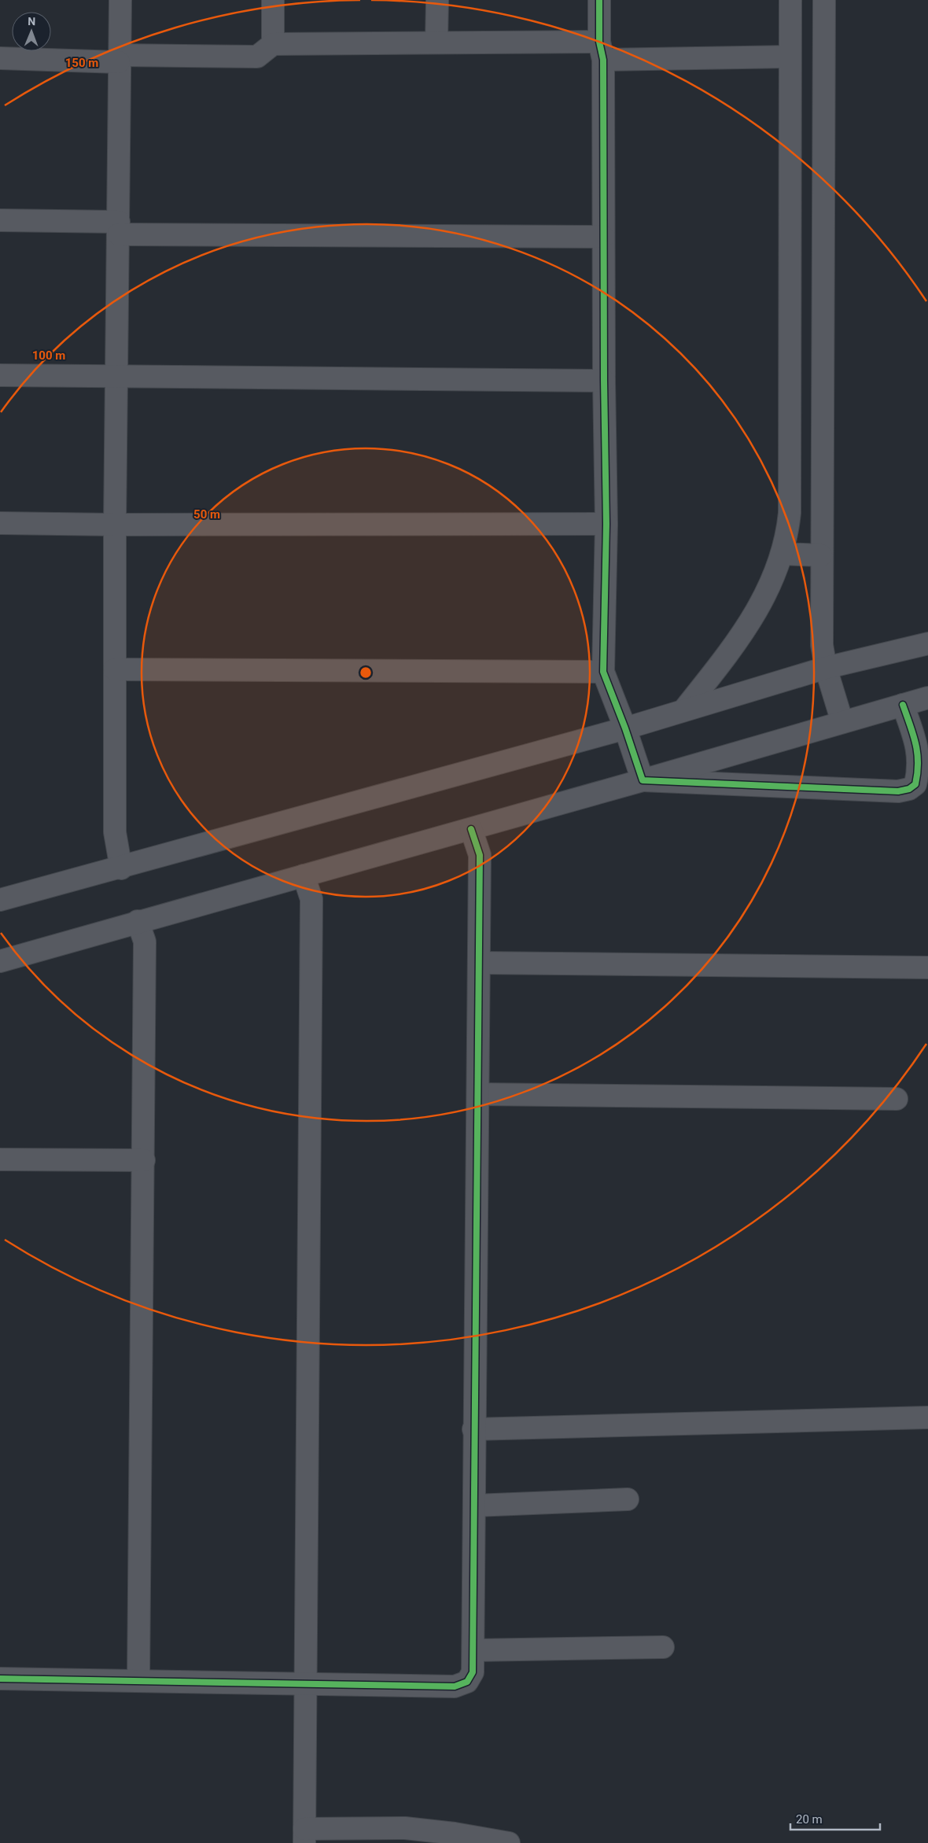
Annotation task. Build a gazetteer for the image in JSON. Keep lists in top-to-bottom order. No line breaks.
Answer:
{"scale_bar":"20 m","north":"top","rings":["150 m","100 m","50 m"]}
